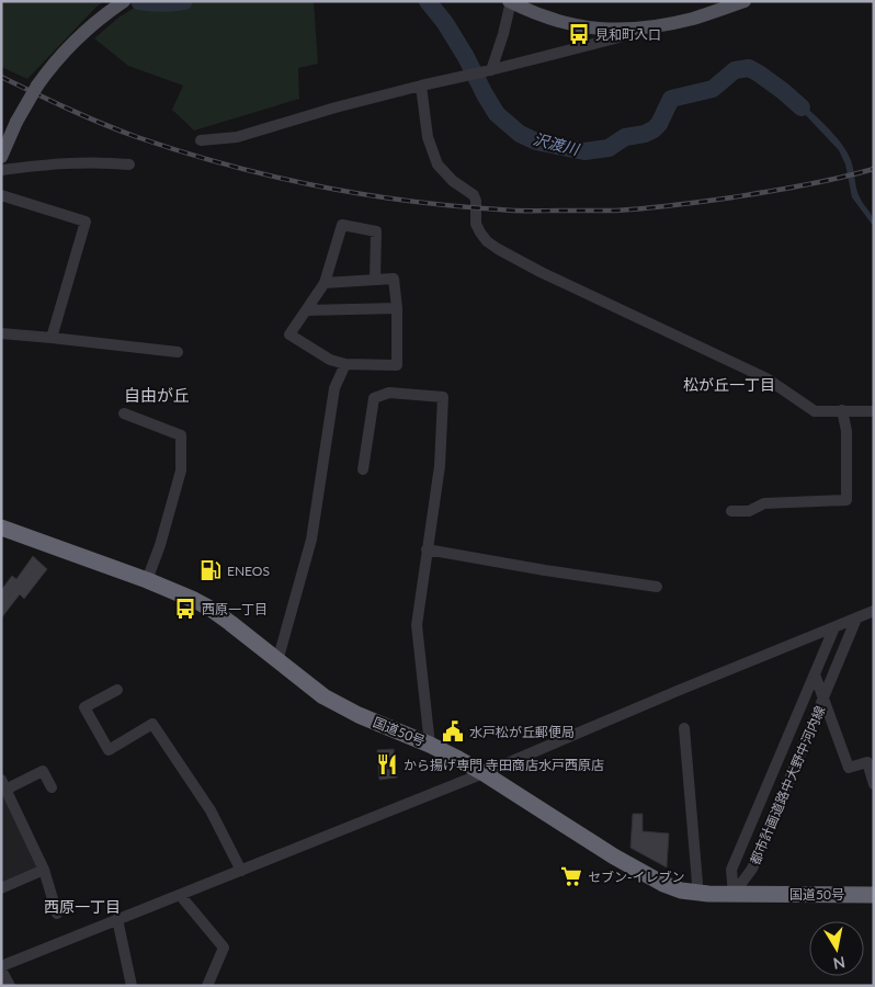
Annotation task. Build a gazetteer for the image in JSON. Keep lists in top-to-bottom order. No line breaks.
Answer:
{"streets":{"highway":["国道50号"],"street":["都市計画道路中大野中河内線"]},"crossings":[["国道50号","都市計画道路中大野中河内線"]],"districts":["松が丘一丁目","自由が丘","西原一丁目"],"water":["沢渡川"],"places":{"bus stop":["見和町入口","西原一丁目"],"fuel station":["ENEOS"],"public building":["水戸松が丘郵便局"],"restaurant":["から揚げ専門 寺田商店水戸西原店"],"supermarket":["セブン-イレブン"]},"north":"bottom"}
